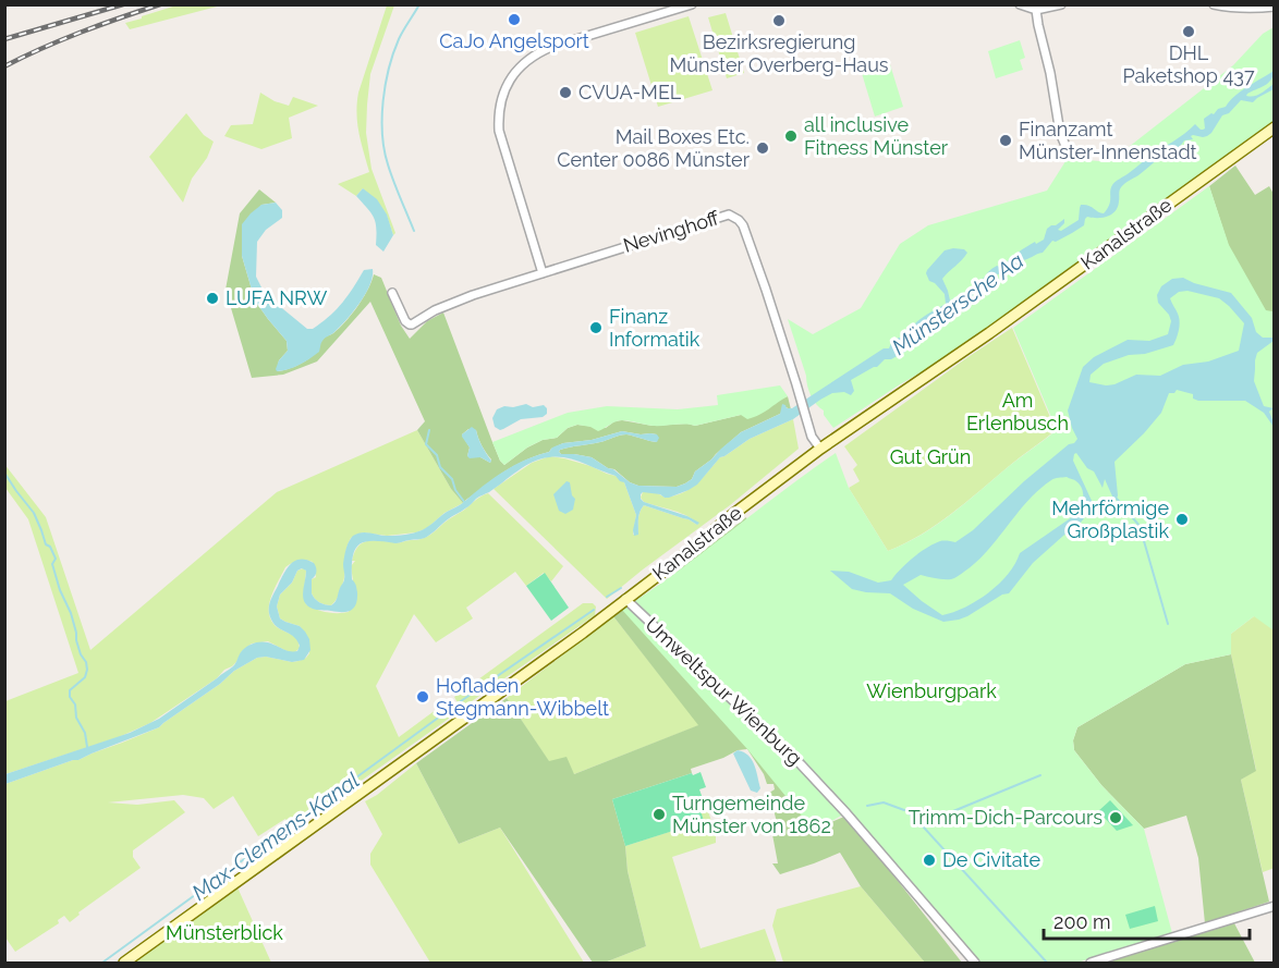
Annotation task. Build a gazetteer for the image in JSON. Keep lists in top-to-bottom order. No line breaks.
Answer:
{"streets":{"main road":["Kanalstraße"],"street":["Nevinghoff","Umweltspur Wienburg"]},"crossings":[["Nevinghoff","Kanalstraße"],["Kanalstraße","Umweltspur Wienburg"]],"water":["Münstersche Aa","Max-Clemens-Kanal"],"parks":["Am Erlenbusch","Gut Grün","Wienburgpark","Münsterblick"],"places":["CaJo Angelsport","Bezirksregierung Münster Overberg-Haus","DHL Paketshop 437","CVUA-MEL","all inclusive Fitness Münster","Finanzamt Münster-Innenstadt","Mail Boxes Etc. Center 0086 Münster","LUFA NRW","Finanz Informatik","Mehrförmige Großplastik","Hofladen Stegmann-Wibbelt","Turngemeinde Münster von 1862","Trimm-Dich-Parcours","De Civitate"],"scale_bar":"200 m"}
